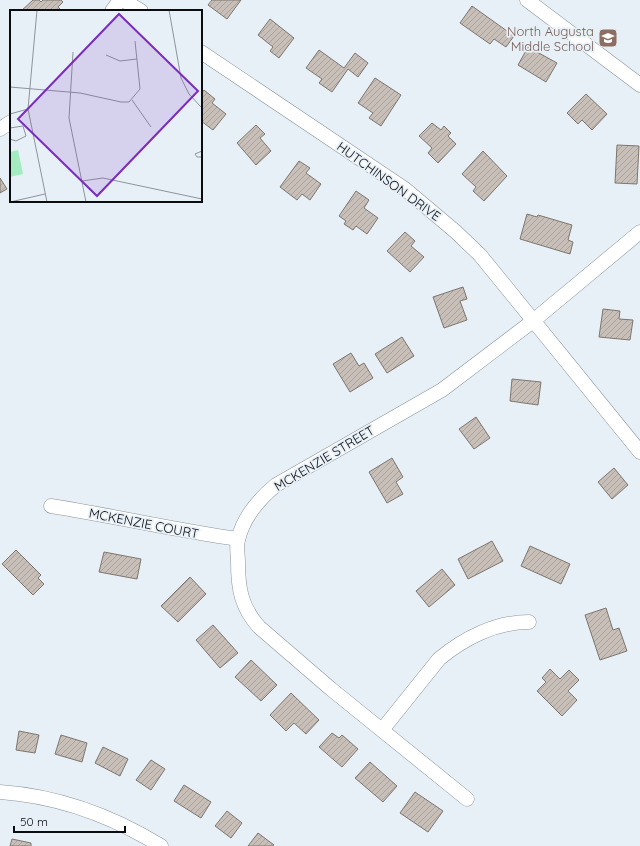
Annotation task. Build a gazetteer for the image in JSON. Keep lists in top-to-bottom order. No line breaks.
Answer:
{"streets":{"street":["HUTCHINSON DRIVE","MCKENZIE STREET","MCKENZIE COURT"]},"crossings":[["HUTCHINSON DRIVE","MCKENZIE STREET"],["MCKENZIE STREET","MCKENZIE COURT"]],"places":{"school or university":["North Augusta Middle School"]},"scale_bar":"50 m"}
